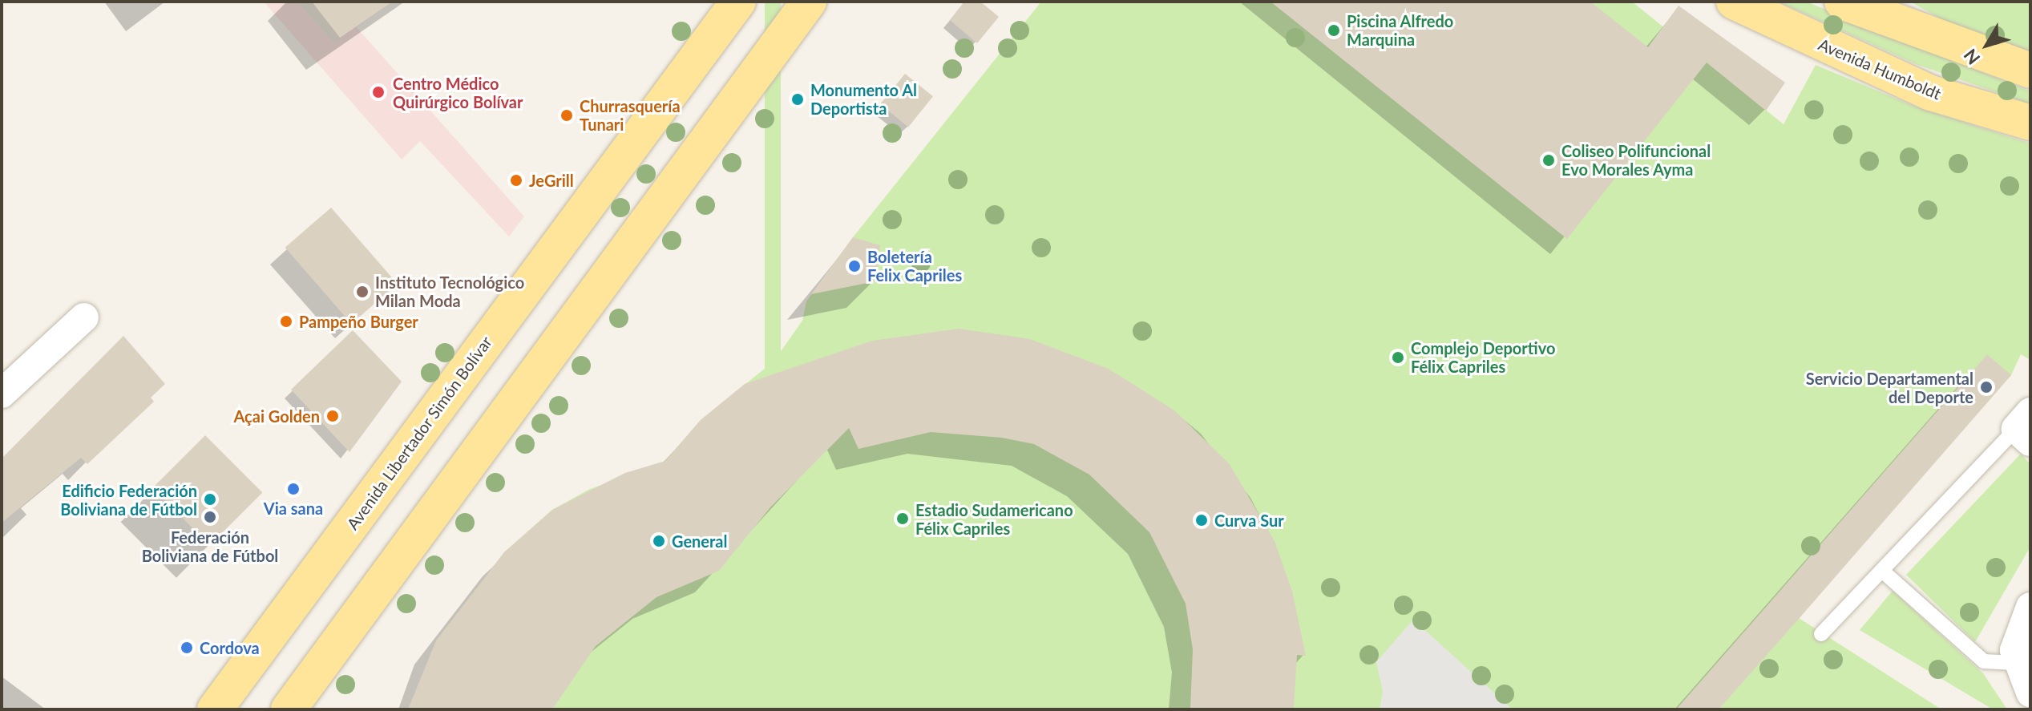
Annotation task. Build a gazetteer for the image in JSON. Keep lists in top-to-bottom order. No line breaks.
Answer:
{"streets":{"main road":["Avenida Humboldt","Avenida Libertador Simón Bolívar"]},"places":["Piscina Alfredo Marquina","Centro Médico Quirúrgico Bolívar","Monumento Al Deportista","Churrasquería Tunari","Coliseo Polifuncional Evo Morales Ayma","JeGrill","Boletería Felix Capriles","Instituto Tecnológico Milan Moda","Pampeño Burger","Complejo Deportivo Félix Capriles","Servicio Departamental del Deporte","Açai Golden","Via sana","Edificio Federación Boliviana de Fútbol","Federación Boliviana de Fútbol","Estadio Sudamericano Félix Capriles","Curva Sur","General","Cordova"],"north":"bottom left"}
